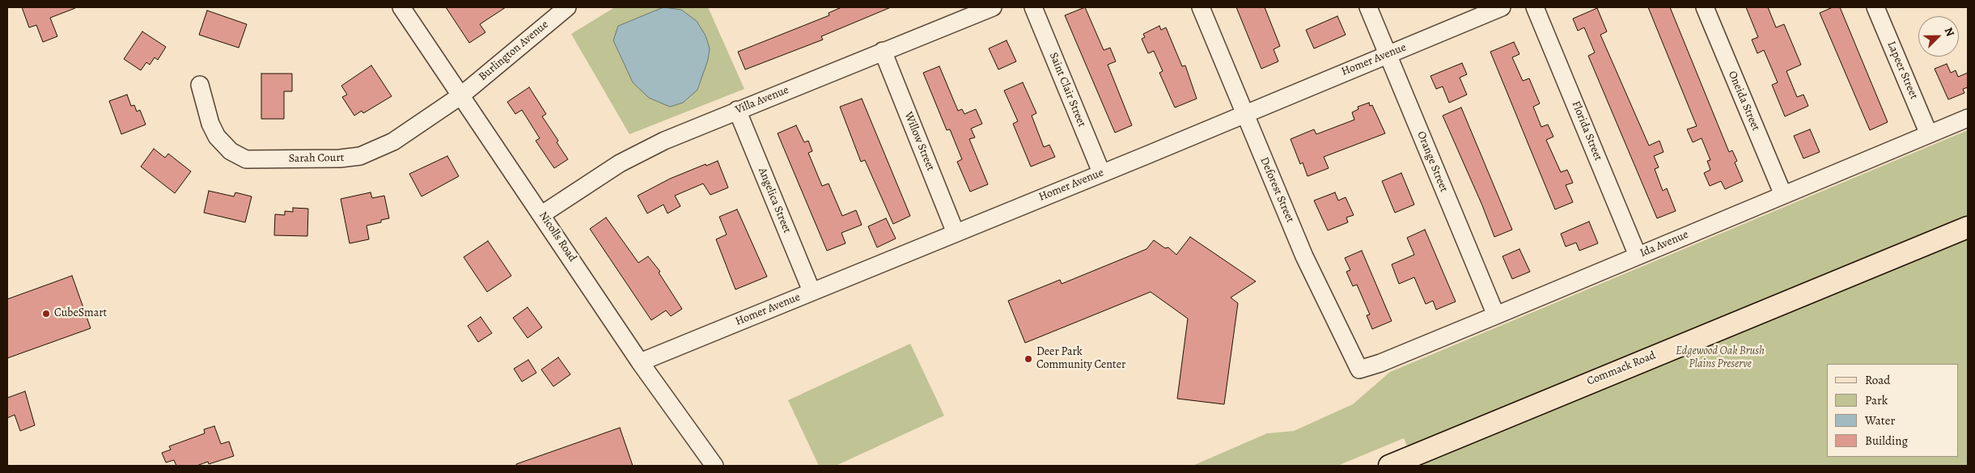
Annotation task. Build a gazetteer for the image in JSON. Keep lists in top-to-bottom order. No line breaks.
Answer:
{"streets":{"main road":["Commack Road"],"street":["Burlington Avenue","Homer Avenue","Lapeer Street","Saint Clair Street","Villa Avenue","Oneida Street","Florida Street","Willow Street","Sarah Court","Orange Street","Deforest Street","Angelica Street","Nicolls Road","Ida Avenue"]},"crossings":[["Burlington Avenue","Sarah Court"],["Burlington Avenue","Nicolls Road"],["Homer Avenue","Saint Clair Street"],["Homer Avenue","Willow Street"],["Homer Avenue","Orange Street"],["Homer Avenue","Deforest Street"],["Homer Avenue","Angelica Street"],["Homer Avenue","Nicolls Road"],["Lapeer Street","Ida Avenue"],["Villa Avenue","Willow Street"],["Villa Avenue","Angelica Street"],["Villa Avenue","Nicolls Road"],["Oneida Street","Ida Avenue"],["Florida Street","Ida Avenue"],["Sarah Court","Nicolls Road"],["Orange Street","Ida Avenue"],["Deforest Street","Ida Avenue"]],"parks":["Edgewood Oak Brush Plains Preserve"],"places":["CubeSmart","Deer Park Community Center"],"legend":["Road","Park","Water","Building"],"north":"top right"}
